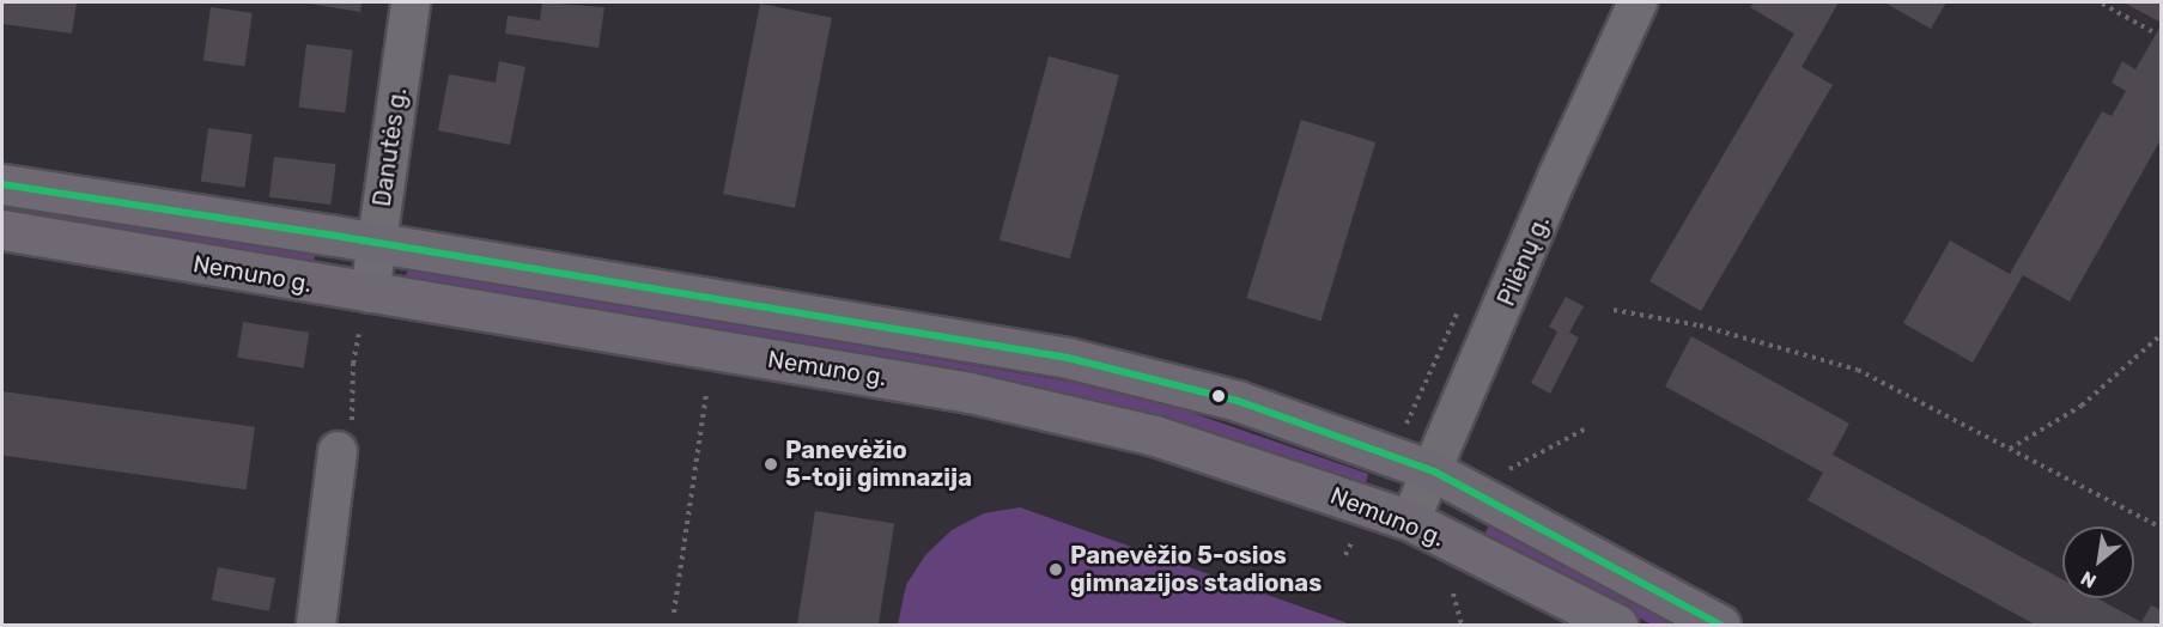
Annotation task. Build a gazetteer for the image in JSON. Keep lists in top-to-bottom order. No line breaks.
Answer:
{"streets":{"main road":["Nemuno g."],"street":["Danutės g.","Pilėnų g."]},"crossings":[["Danutės g.","Nemuno g."],["Pilėnų g.","Nemuno g."]],"places":["Panevėžio 5-toji gimnazija","Panevėžio 5-osios gimnazijos stadionas"],"north":"bottom left"}
